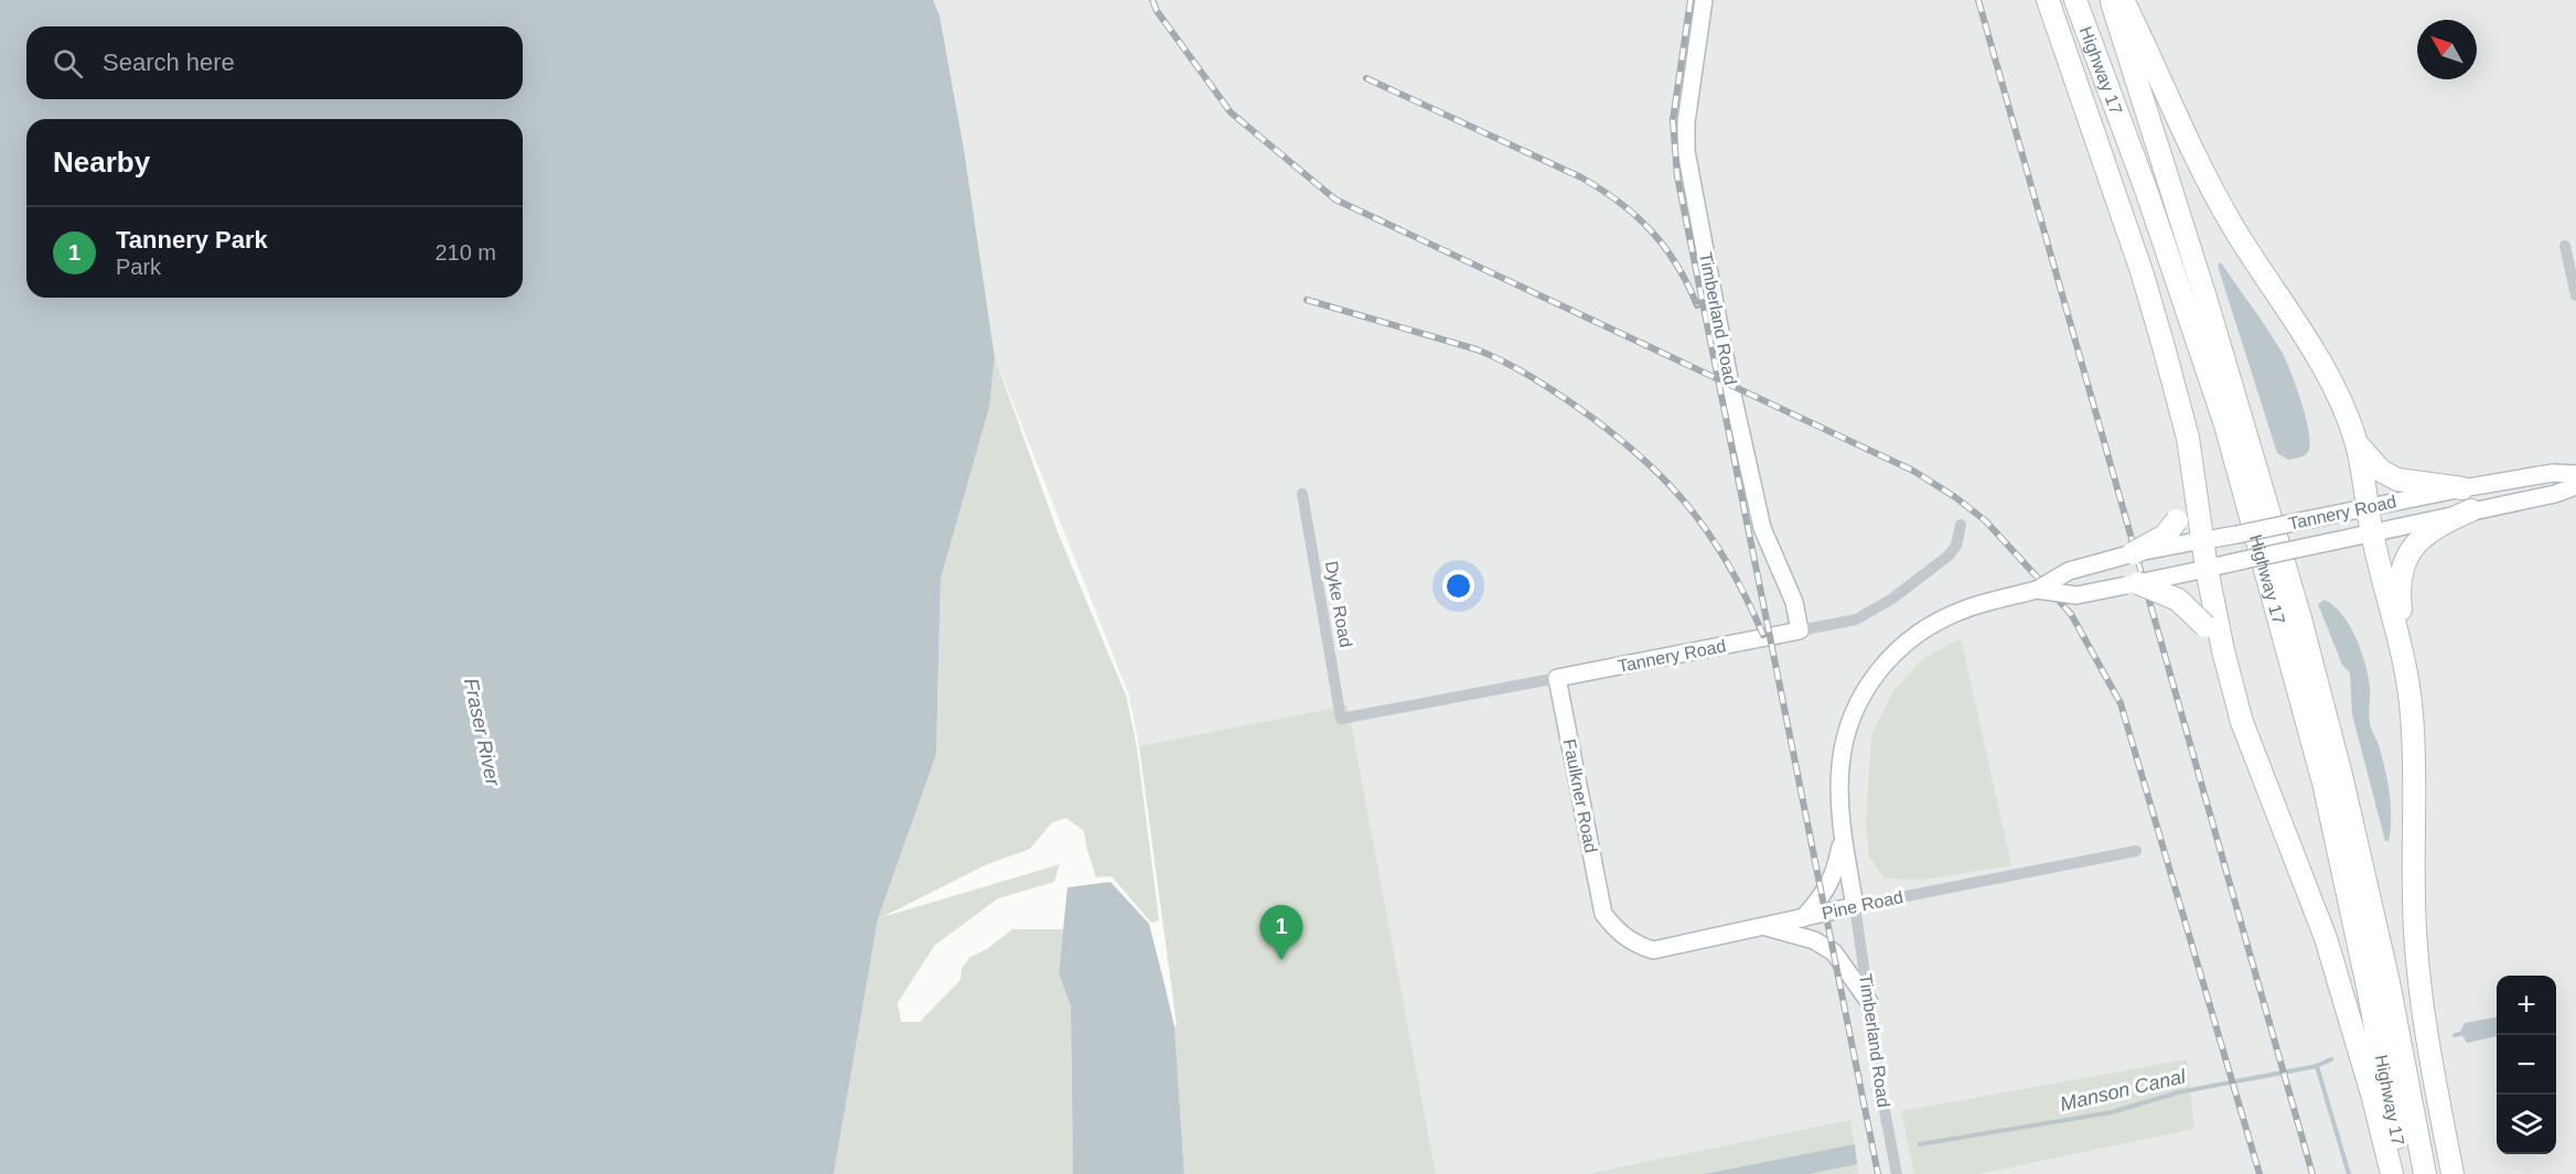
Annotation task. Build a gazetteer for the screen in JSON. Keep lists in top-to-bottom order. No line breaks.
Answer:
{"streets":{"highway":["Highway 17"],"street":["Timberland Road","Tannery Road","Dyke Road","Faulkner Road","Pine Road"]},"crossings":[["Timberland Road","Tannery Road"],["Timberland Road","Pine Road"],["Tannery Road","Dyke Road"],["Tannery Road","Faulkner Road"],["Tannery Road","Pine Road"],["Faulkner Road","Pine Road"]],"water":["Fraser River","Manson Canal"],"north":"top left","page":{"search":"Search here","heading":"Nearby","list":[{"mark":"1","name":"Tannery Park","note":"Park","value":"210 m"}],"pins":"1","map_buttons":["+","−"]}}
